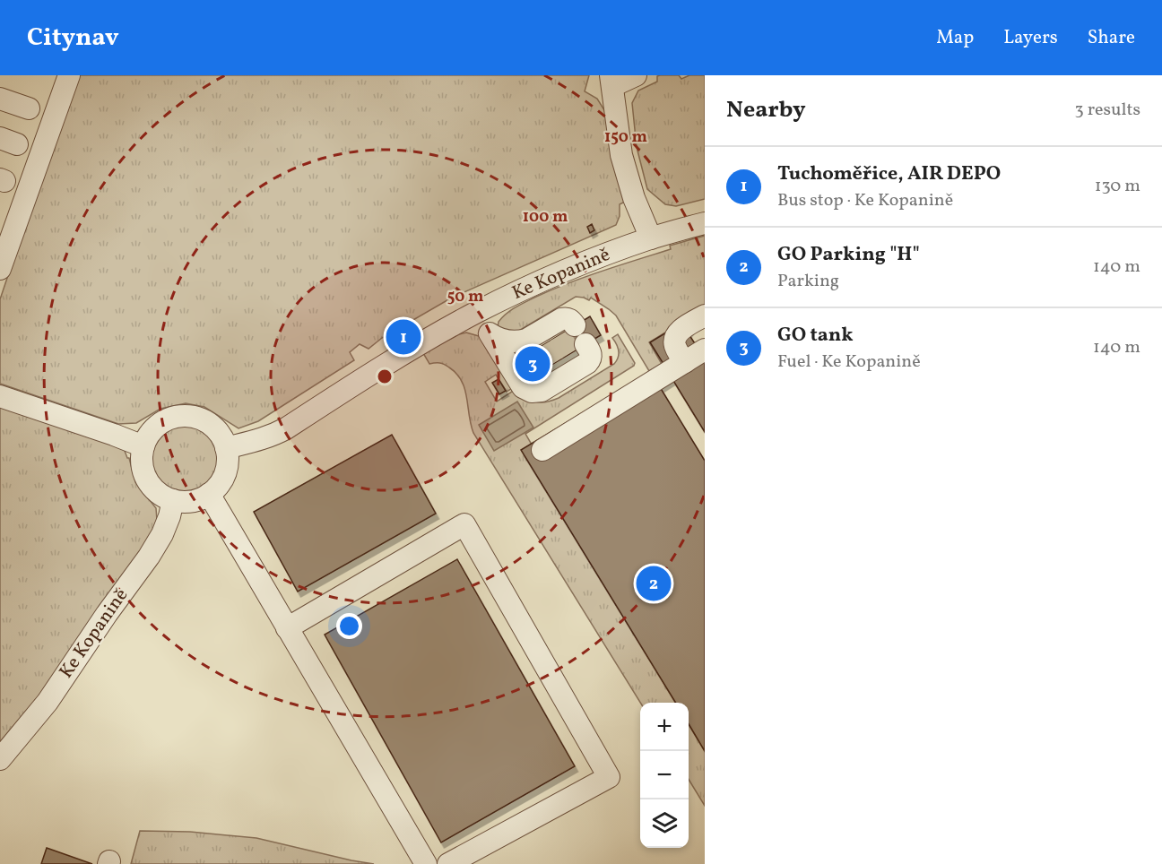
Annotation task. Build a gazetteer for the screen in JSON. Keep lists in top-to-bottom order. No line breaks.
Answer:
{"streets":{"street":["Ke Kopanině"]},"page":{"header":"Citynav","nav":["Map","Layers","Share"],"heading":["Nearby","3 results"],"list":[{"mark":"1","name":"Tuchoměřice, AIR DEPO","note":"Bus stop · Ke Kopanině","value":"130 m"},{"mark":"2","name":"GO Parking \"H\"","note":"Parking","value":"140 m"},{"mark":"3","name":"GO tank","note":"Fuel · Ke Kopanině","value":"140 m"}],"pins":["1","3","2"],"map_buttons":["+","−"]},"rings":["150 m","100 m","50 m"]}
